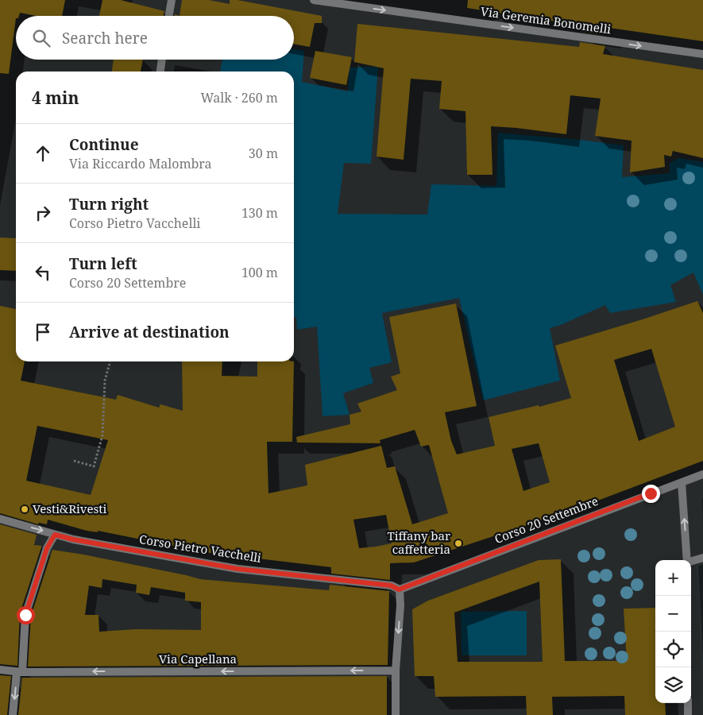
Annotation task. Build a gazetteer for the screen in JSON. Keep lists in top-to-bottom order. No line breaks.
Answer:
{"streets":{"street":["Via Geremia Bonomelli","Corso 20 Settembre","Corso Pietro Vacchelli","Via Capellana"]},"crossings":[["Corso 20 Settembre","Corso Pietro Vacchelli"]],"one_way":["Via Geremia Bonomelli","Via Capellana"],"places":["Vesti&Rivesti","Tiffany bar caffetteria"],"page":{"search":"Search here","heading":["4 min","Walk · 260 m"],"list":[["Continue","Via Riccardo Malombra","30 m"],["Turn right","Corso Pietro Vacchelli","130 m"],["Turn left","Corso 20 Settembre","100 m"],"Arrive at destination"],"map_buttons":["+","−"]}}
